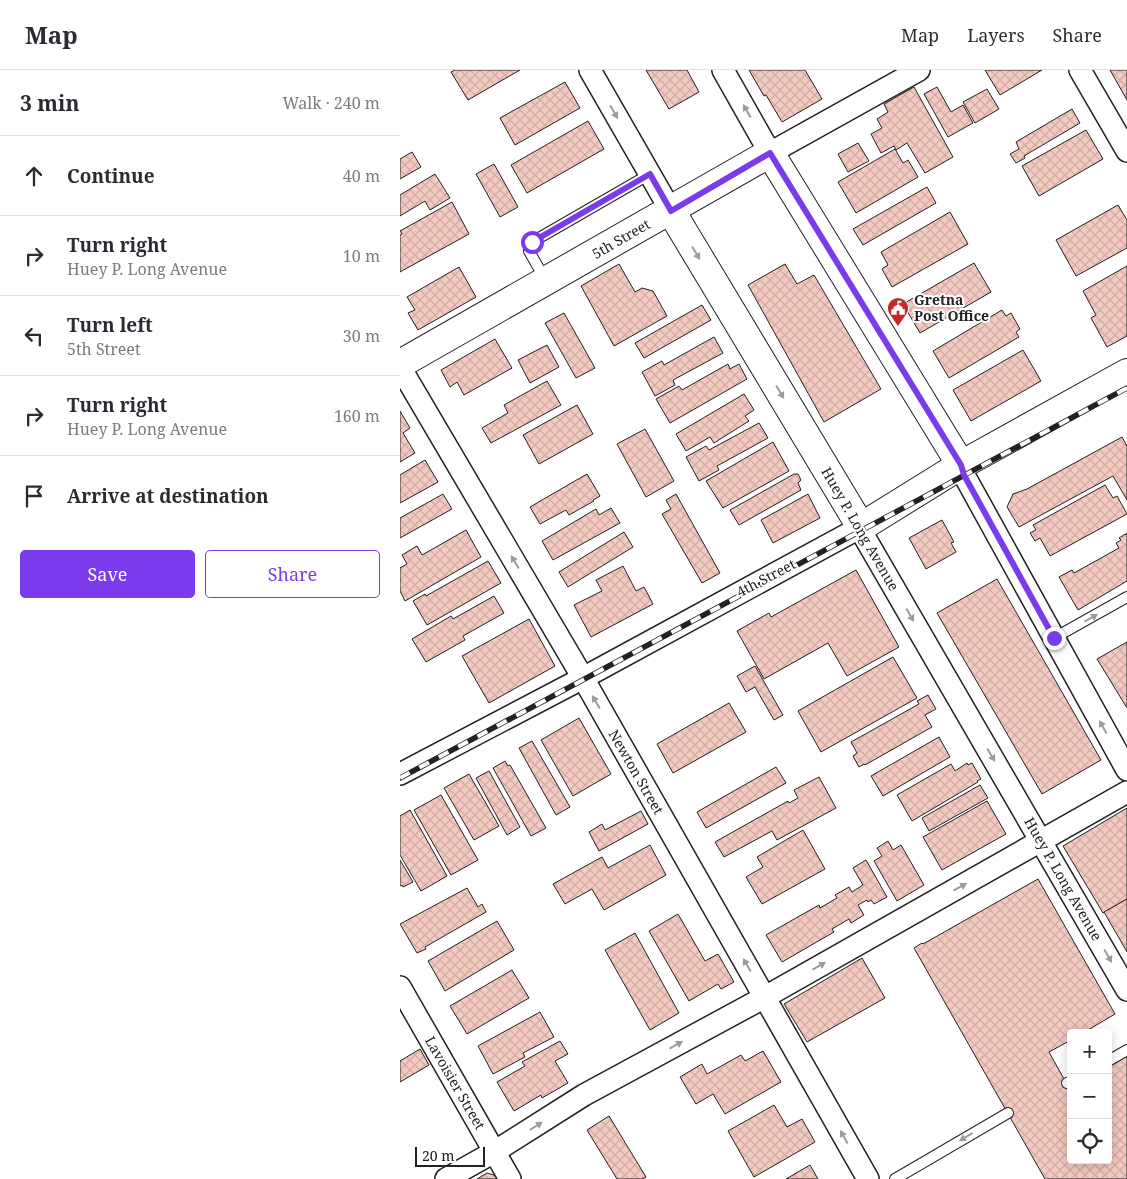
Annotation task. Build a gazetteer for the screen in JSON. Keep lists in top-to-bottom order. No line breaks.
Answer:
{"streets":{"main road":["5th Street","Huey P. Long Avenue","4th Street"],"street":["Newton Street","Lavoisier Street"]},"crossings":[["5th Street","Huey P. Long Avenue"],["5th Street","Newton Street"],["Huey P. Long Avenue","4th Street"],["4th Street","Newton Street"]],"one_way":["Newton Street"],"places":{"public building":["Gretna Post Office"]},"scale_bar":"20 m","page":{"header":"Map","nav":["Map","Layers","Share"],"heading":["3 min","Walk · 240 m"],"list":[["Continue","40 m"],["Turn right","Huey P. Long Avenue","10 m"],["Turn left","5th Street","30 m"],["Turn right","Huey P. Long Avenue","160 m"],"Arrive at destination"],"buttons":["Save","Share"],"map_buttons":["+","−"],"scale":"20 m"}}
